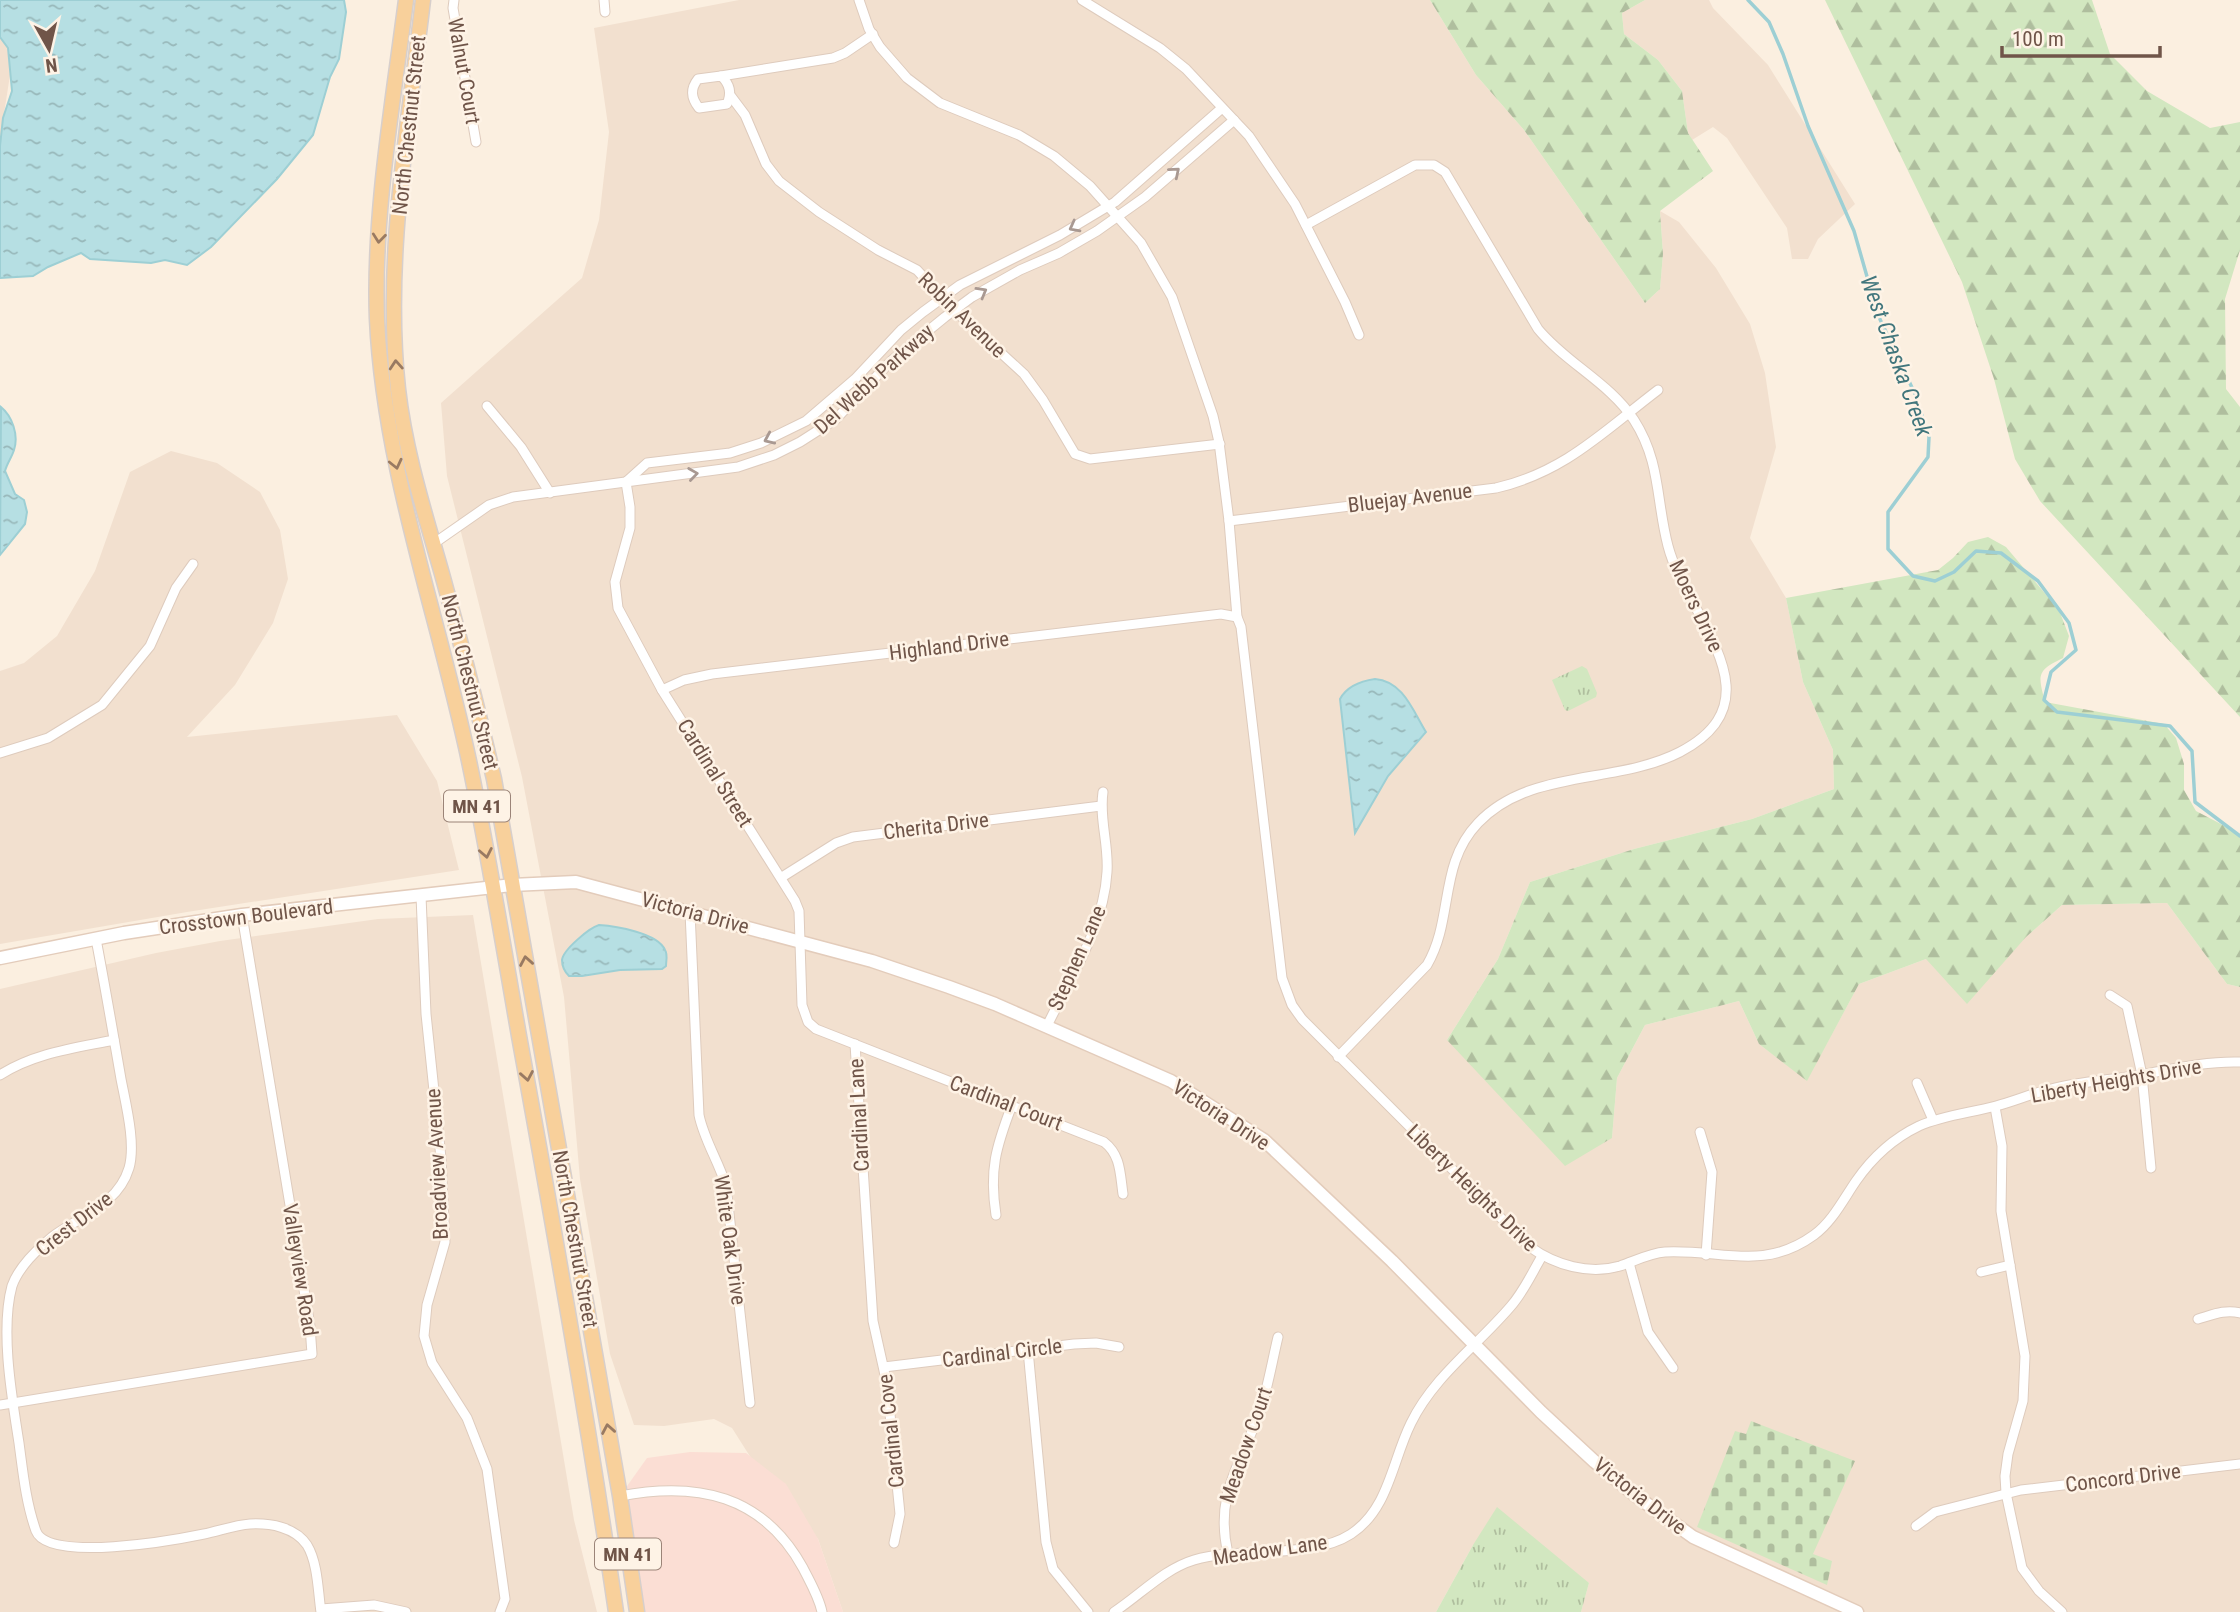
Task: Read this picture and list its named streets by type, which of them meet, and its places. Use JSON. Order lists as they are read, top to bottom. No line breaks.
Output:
{"streets":{"main road":["North Chestnut Street","MN 41"],"street":["Walnut Court","Robin Avenue","Del Webb Parkway","Bluejay Avenue","Moers Drive","Highland Drive","Cardinal Street","Cherita Drive","Victoria Drive","Crosstown Boulevard","Stephen Lane","Liberty Heights Drive","Cardinal Court","Cardinal Lane","Broadview Avenue","Crest Drive","White Oak Drive","Valleyview Road","Cardinal Circle","Cardinal Cove","Meadow Court","Concord Drive","Meadow Lane"]},"crossings":[["North Chestnut Street","Del Webb Parkway"],["North Chestnut Street","Victoria Drive"],["North Chestnut Street","Crosstown Boulevard"],["Robin Avenue","Del Webb Parkway"],["Del Webb Parkway","Cardinal Street"],["Bluejay Avenue","Moers Drive"],["Moers Drive","Liberty Heights Drive"],["Highland Drive","Cardinal Street"],["Highland Drive","Liberty Heights Drive"],["Cardinal Street","Cherita Drive"],["Cardinal Street","Victoria Drive"],["Cardinal Street","Cardinal Lane"],["Cherita Drive","Stephen Lane"],["Victoria Drive","Crosstown Boulevard"],["Victoria Drive","Stephen Lane"],["Victoria Drive","Cardinal Lane"],["Victoria Drive","White Oak Drive"],["Victoria Drive","Meadow Lane"],["Crosstown Boulevard","Broadview Avenue"],["Crosstown Boulevard","Crest Drive"],["Crosstown Boulevard","Valleyview Road"],["Liberty Heights Drive","Meadow Lane"],["Cardinal Court","Cardinal Lane"],["Cardinal Lane","Cardinal Cove"],["Crest Drive","Valleyview Road"],["Cardinal Circle","Cardinal Cove"],["Meadow Court","Meadow Lane"]],"water":["West Chaska Creek"],"scale_bar":"100 m","north":"bottom"}
